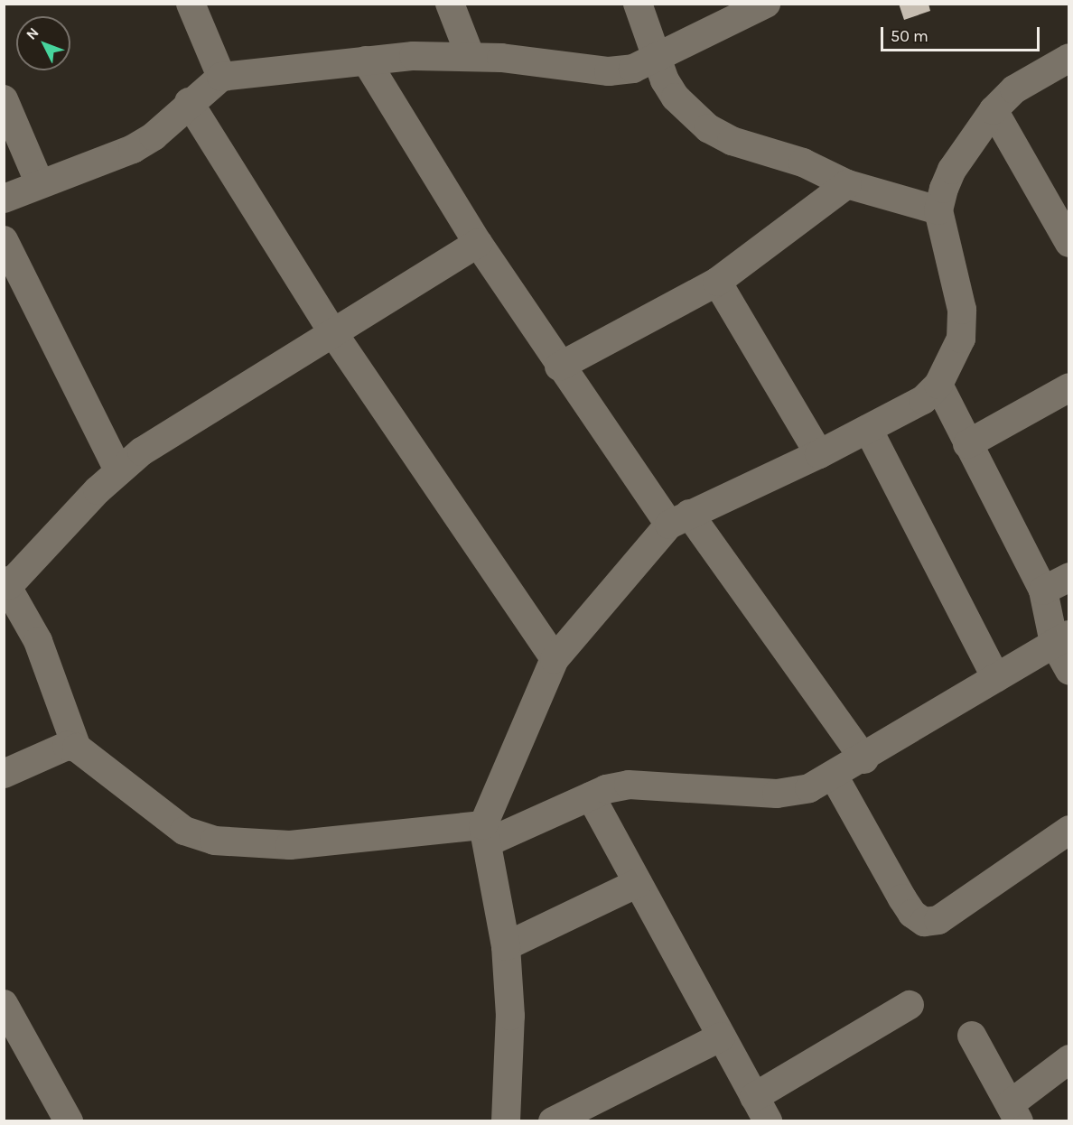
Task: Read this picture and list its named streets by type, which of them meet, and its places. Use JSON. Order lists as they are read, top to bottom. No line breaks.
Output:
{"scale_bar":"50 m","north":"top left"}
